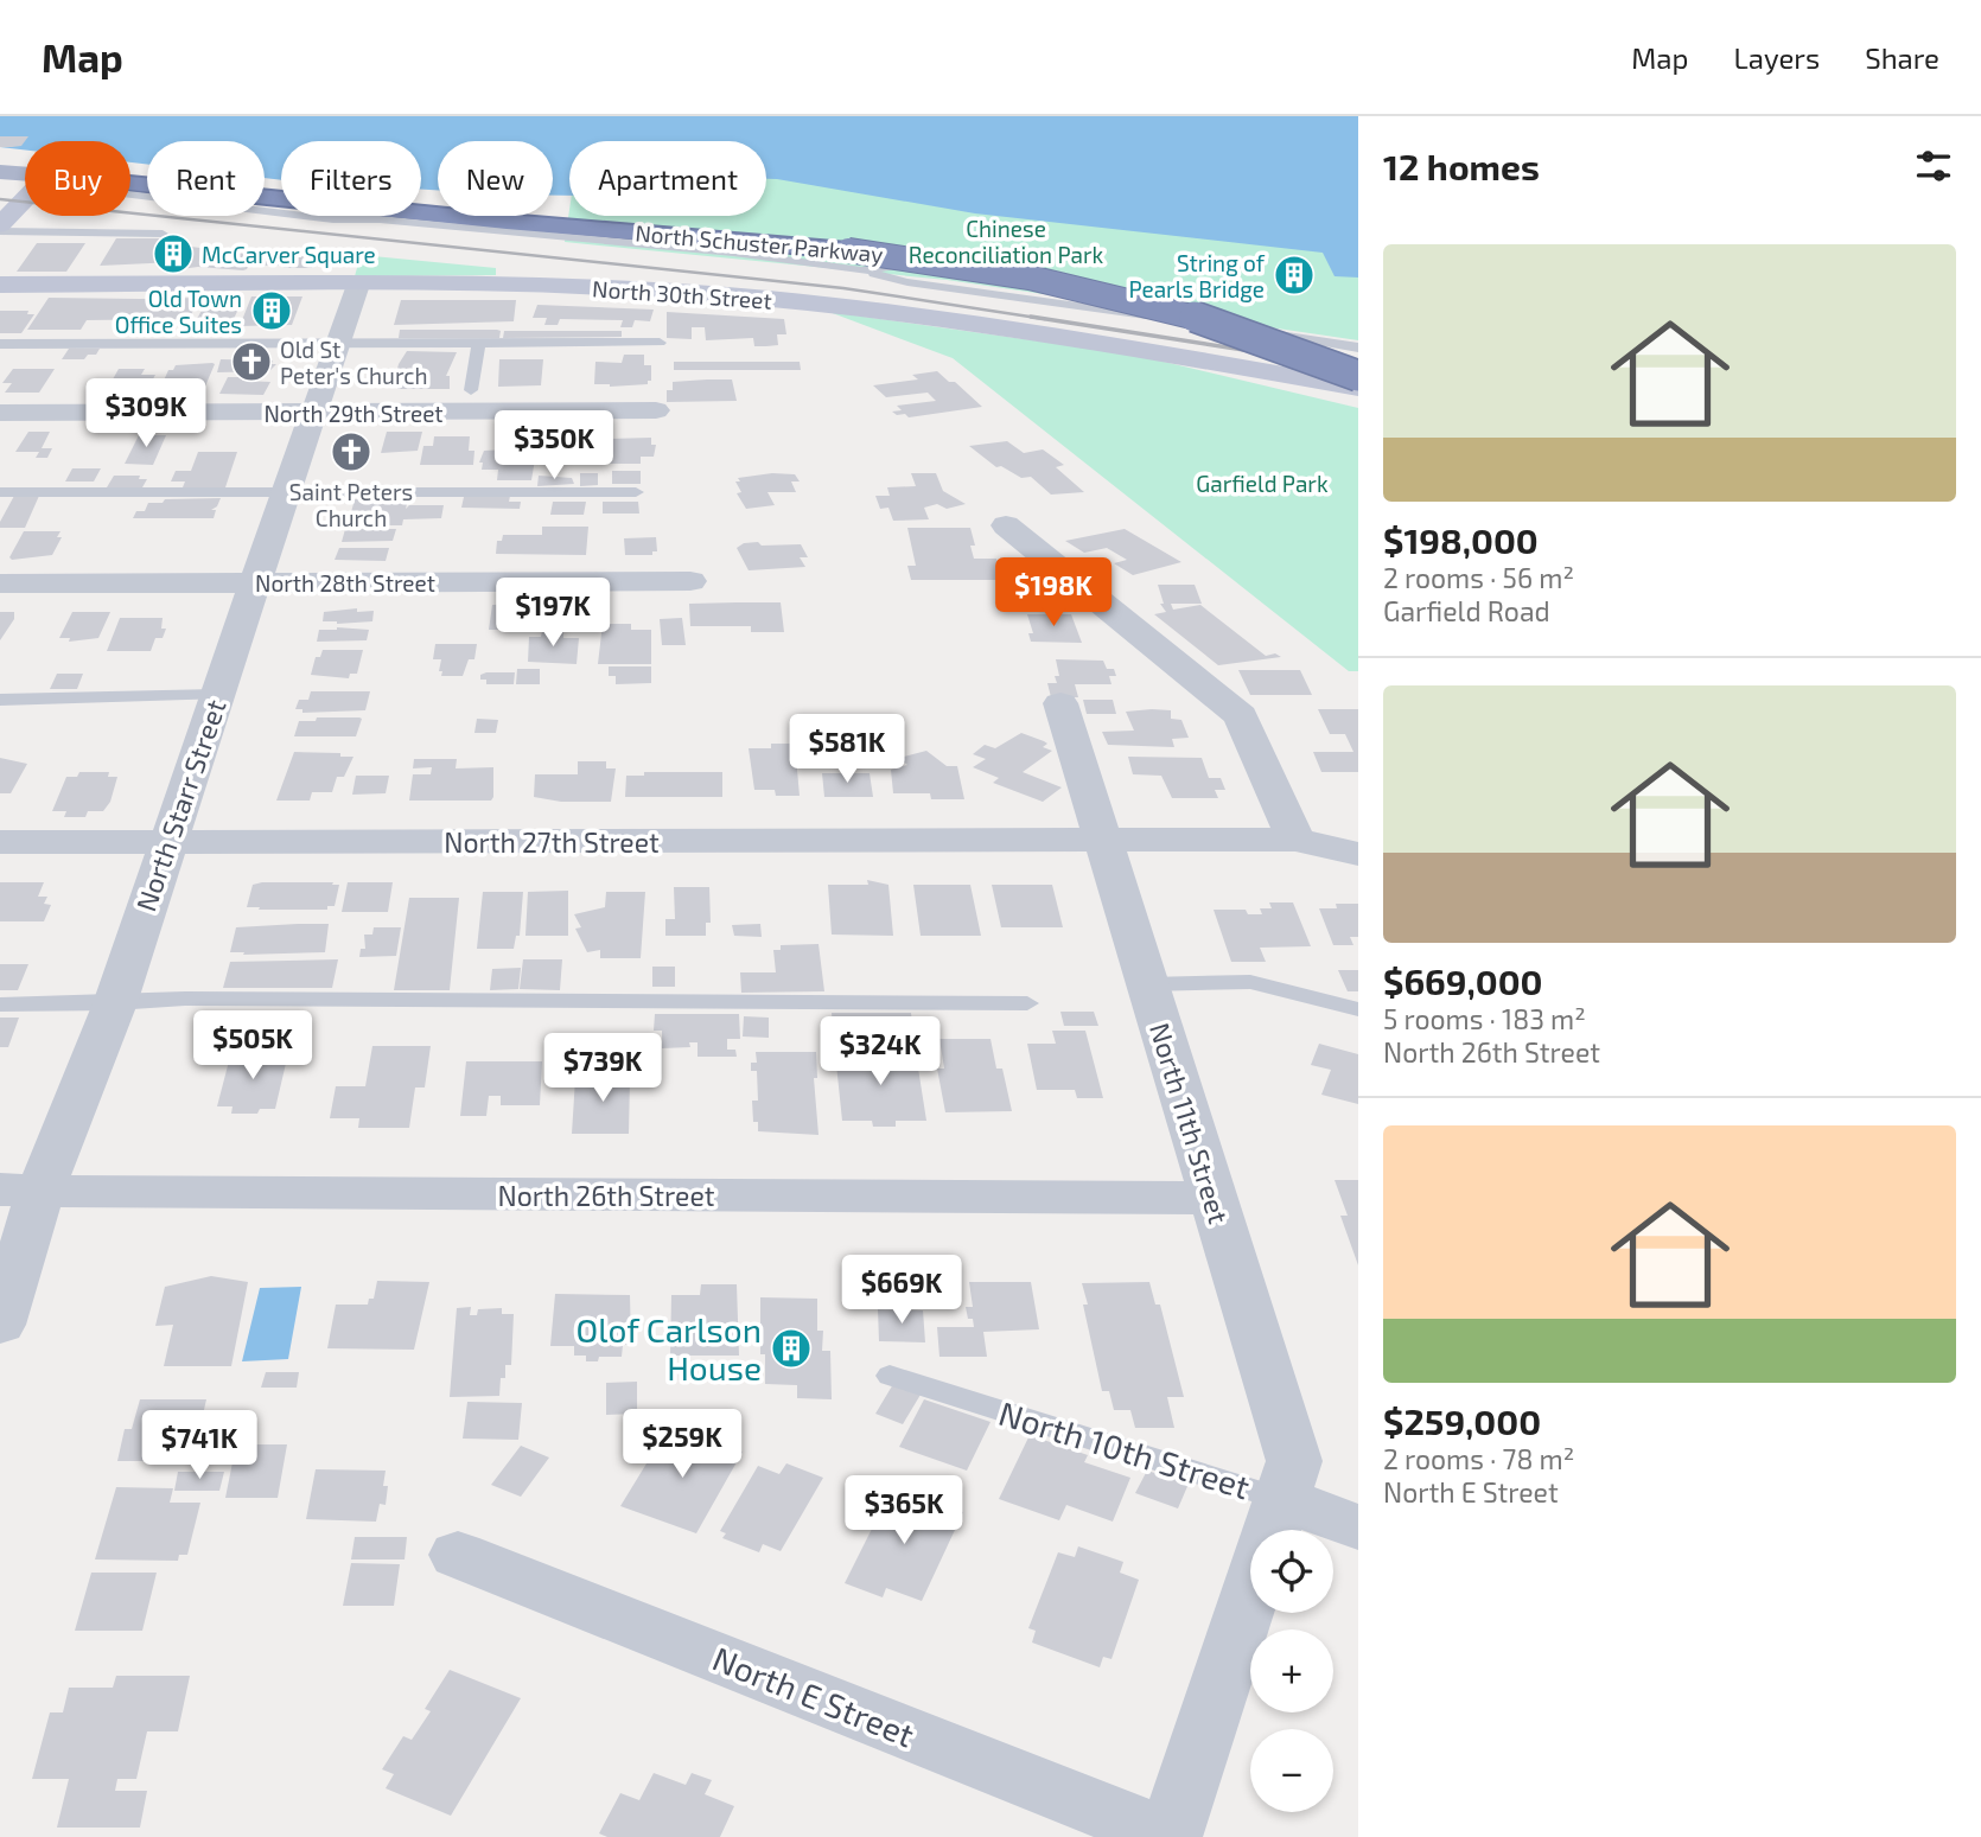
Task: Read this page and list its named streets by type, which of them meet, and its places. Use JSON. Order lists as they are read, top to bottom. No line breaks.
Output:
{"streets":{"highway":["North Schuster Parkway"],"main road":["North 30th Street"],"street":["North 29th Street","North 28th Street","North Starr Street","North 27th Street","North 11th Street","North 26th Street","North 10th Street","North E Street"]},"crossings":[["North 30th Street","North Starr Street"],["North 29th Street","North Starr Street"],["North 28th Street","North Starr Street"],["North Starr Street","North 27th Street"],["North Starr Street","North 26th Street"],["North 27th Street","North 11th Street"],["North 11th Street","North 26th Street"],["North 11th Street","North E Street"]],"parks":["Chinese Reconciliation Park","Garfield Park"],"places":{"building":["McCarver Square","String of Pearls Bridge","Old Town Office Suites","Olof Carlson House"],"church":["Old St Peter's Church","Saint Peters Church"]},"page":{"header":"Map","nav":["Map","Layers","Share"],"heading":"12 homes","chip":["Buy","Rent","Filters","New","Apartment"],"list":[{"name":"$198,000","note":"2 rooms · 56 m² · Garfield Road"},{"name":"$669,000","note":"5 rooms · 183 m² · North 26th Street"},{"name":"$259,000","note":"2 rooms · 78 m² · North E Street"}],"price":["$309K","$350K","$198K","$197K","$581K","$505K","$324K","$739K","$669K","$259K","$741K","$365K"],"map_buttons":["+","−"]}}
